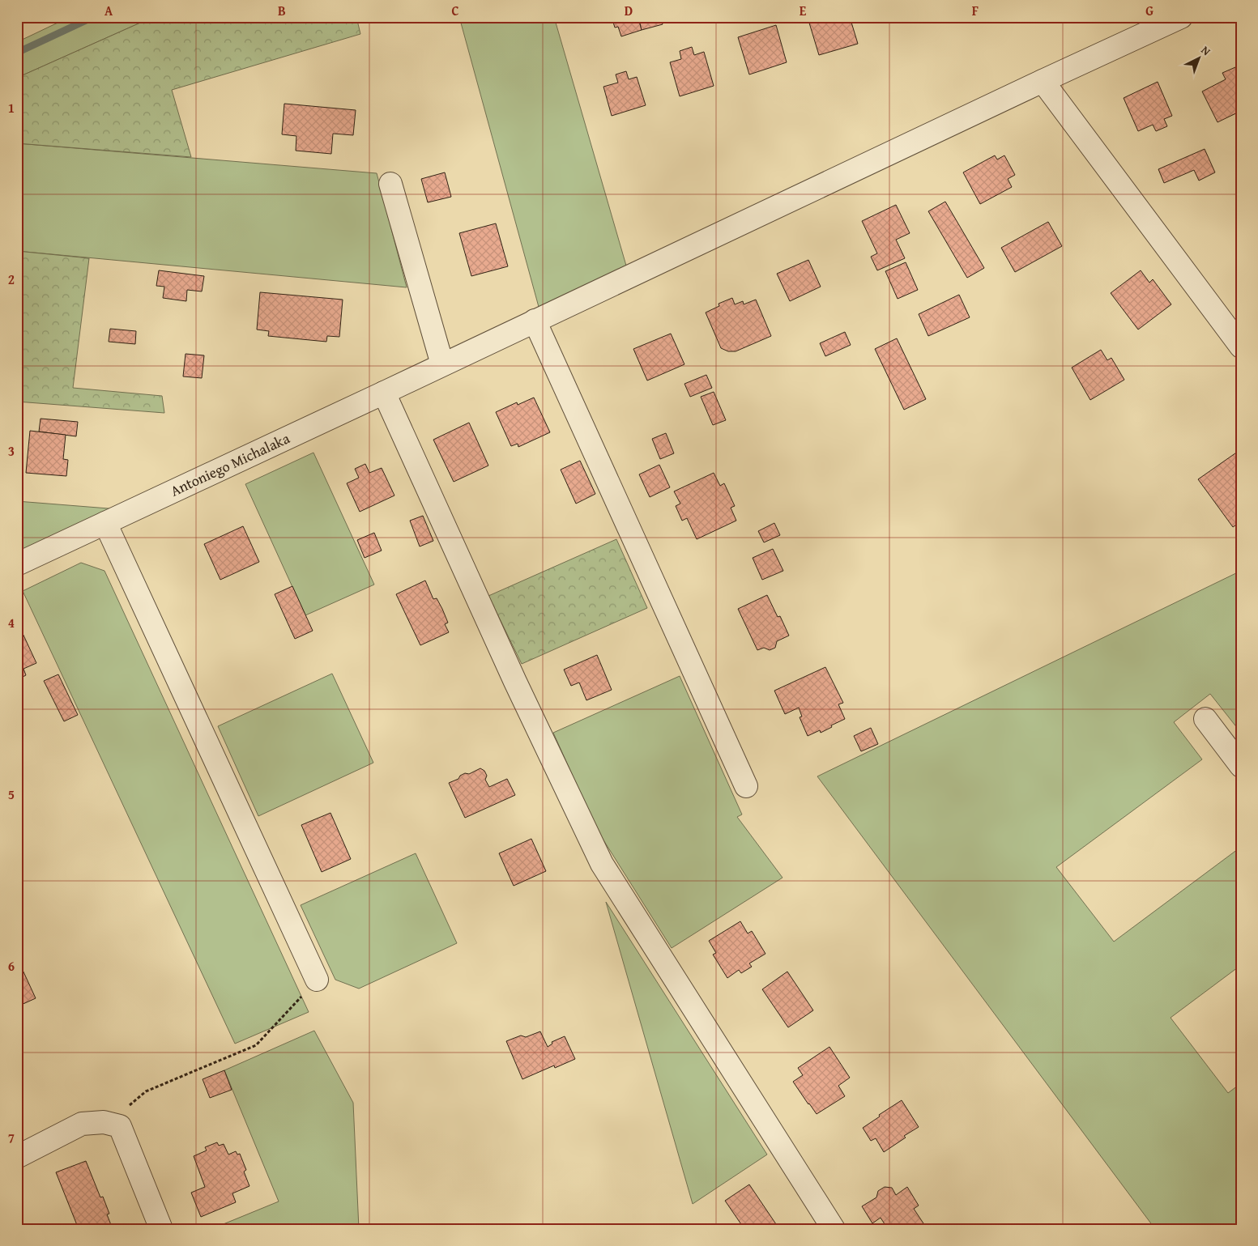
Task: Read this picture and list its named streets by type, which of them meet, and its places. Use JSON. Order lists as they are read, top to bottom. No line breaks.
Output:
{"streets":{"street":["Antoniego Michalaka"]},"north":"top right","grid":{"columns":["A","B","C","D","E","F","G"],"rows":["1","2","3","4","5","6","7"]}}
